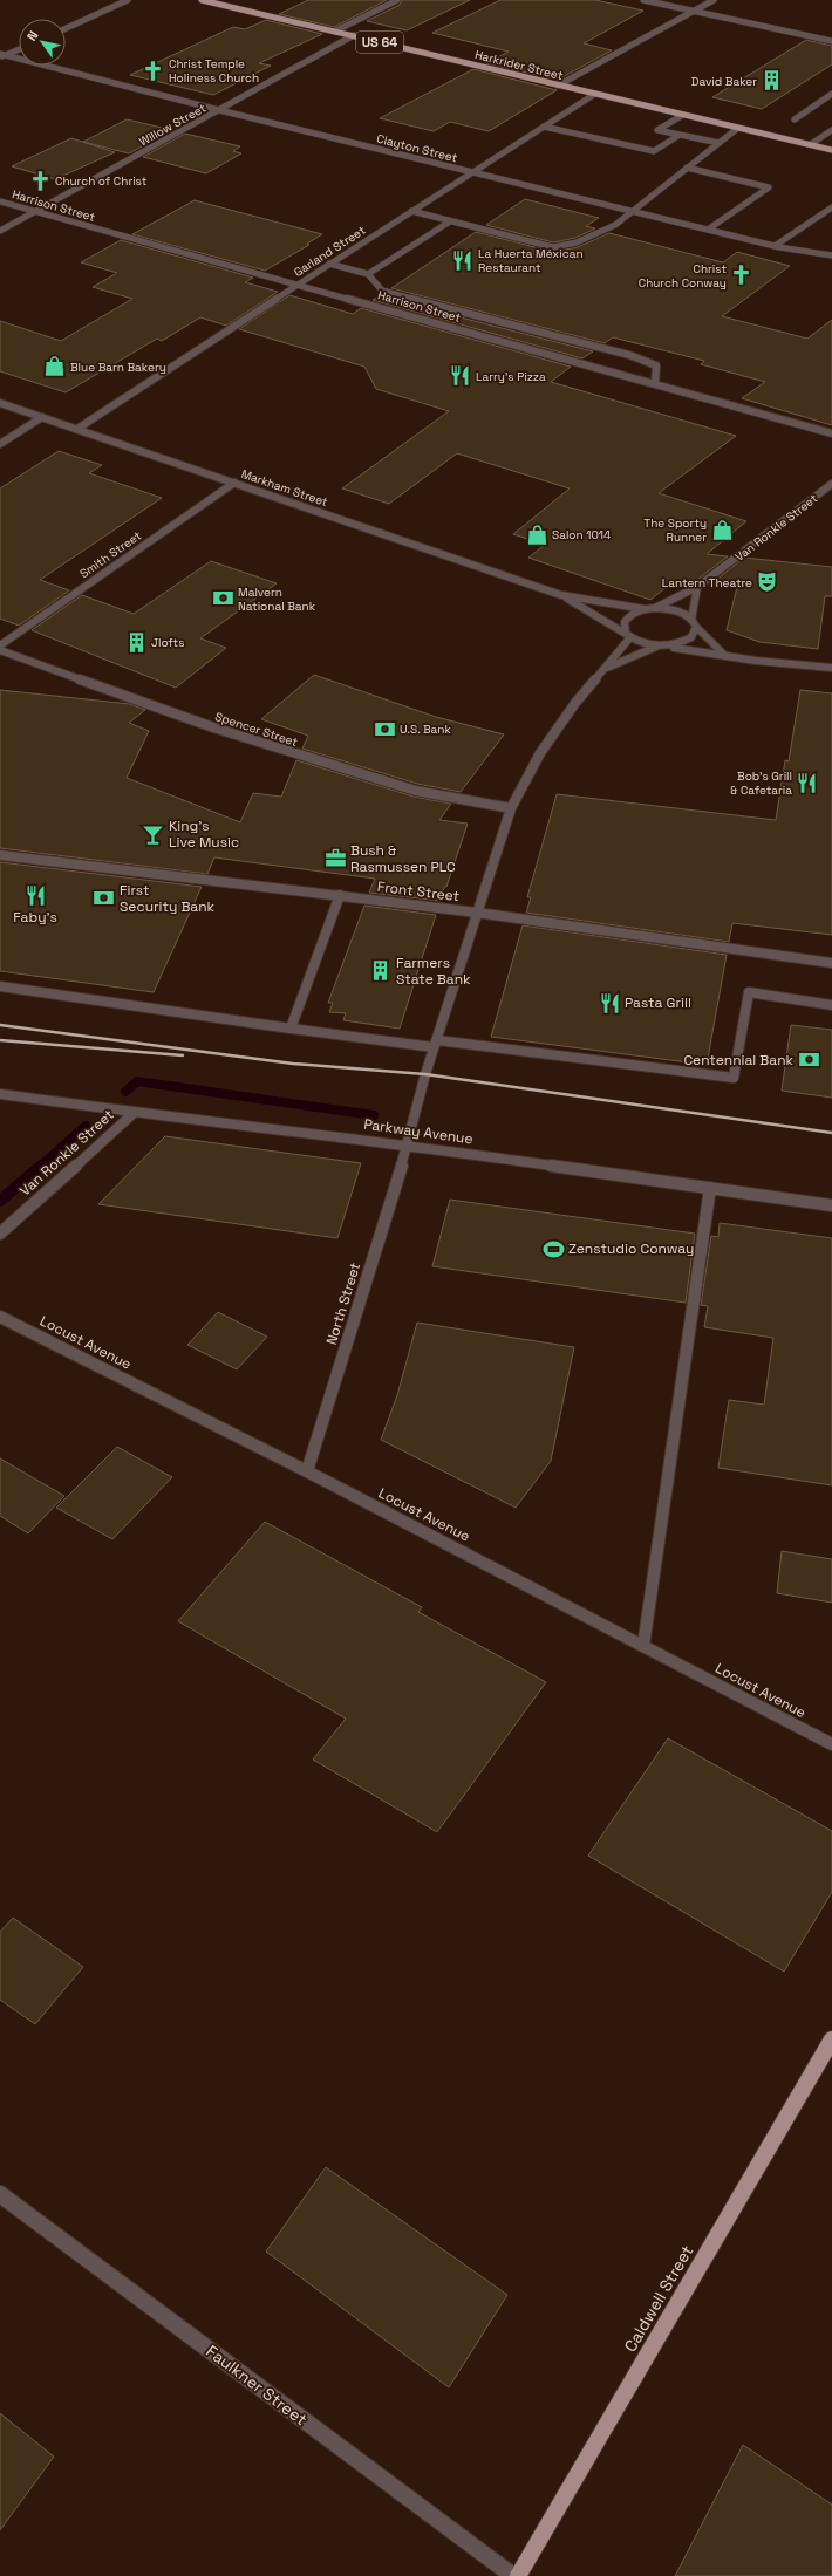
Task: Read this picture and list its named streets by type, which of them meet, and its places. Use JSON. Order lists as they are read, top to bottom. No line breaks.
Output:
{"streets":{"main road":["US 64","Harkrider Street","Caldwell Street"],"street":["Willow Street","Clayton Street","Harrison Street","Garland Street","Markham Street","Van Ronkle Street","Smith Street","Spencer Street","Front Street","Parkway Avenue","North Street","Locust Avenue","Faulkner Street"]},"crossings":[["Harkrider Street","Willow Street"],["Harkrider Street","Garland Street"],["Willow Street","Clayton Street"],["Willow Street","Harrison Street"],["Clayton Street","Garland Street"],["Harrison Street","Garland Street"],["Garland Street","Markham Street"],["Markham Street","Smith Street"],["Van Ronkle Street","Parkway Avenue"],["Parkway Avenue","North Street"],["North Street","Locust Avenue"]],"places":{"church":["Christ Temple Holiness Church","Church of Christ","Christ Church Conway"],"building":["David Baker","Jlofts","Farmers State Bank"],"restaurant":["La Huerta Méxican Restaurant","Larry's Pizza","Bob's Grill & Cafetaria","Faby's","Pasta Grill"],"shop":["Blue Barn Bakery","The Sporty Runner","Salon 1014"],"theatre":["Lantern Theatre"],"bank":["Malvern National Bank","U.S. Bank","First Security Bank","Centennial Bank"],"bar":["King's Live Music"],"office":["Bush & Rasmussen PLC"],"sports":["Zenstudio Conway"]},"north":"top left"}
